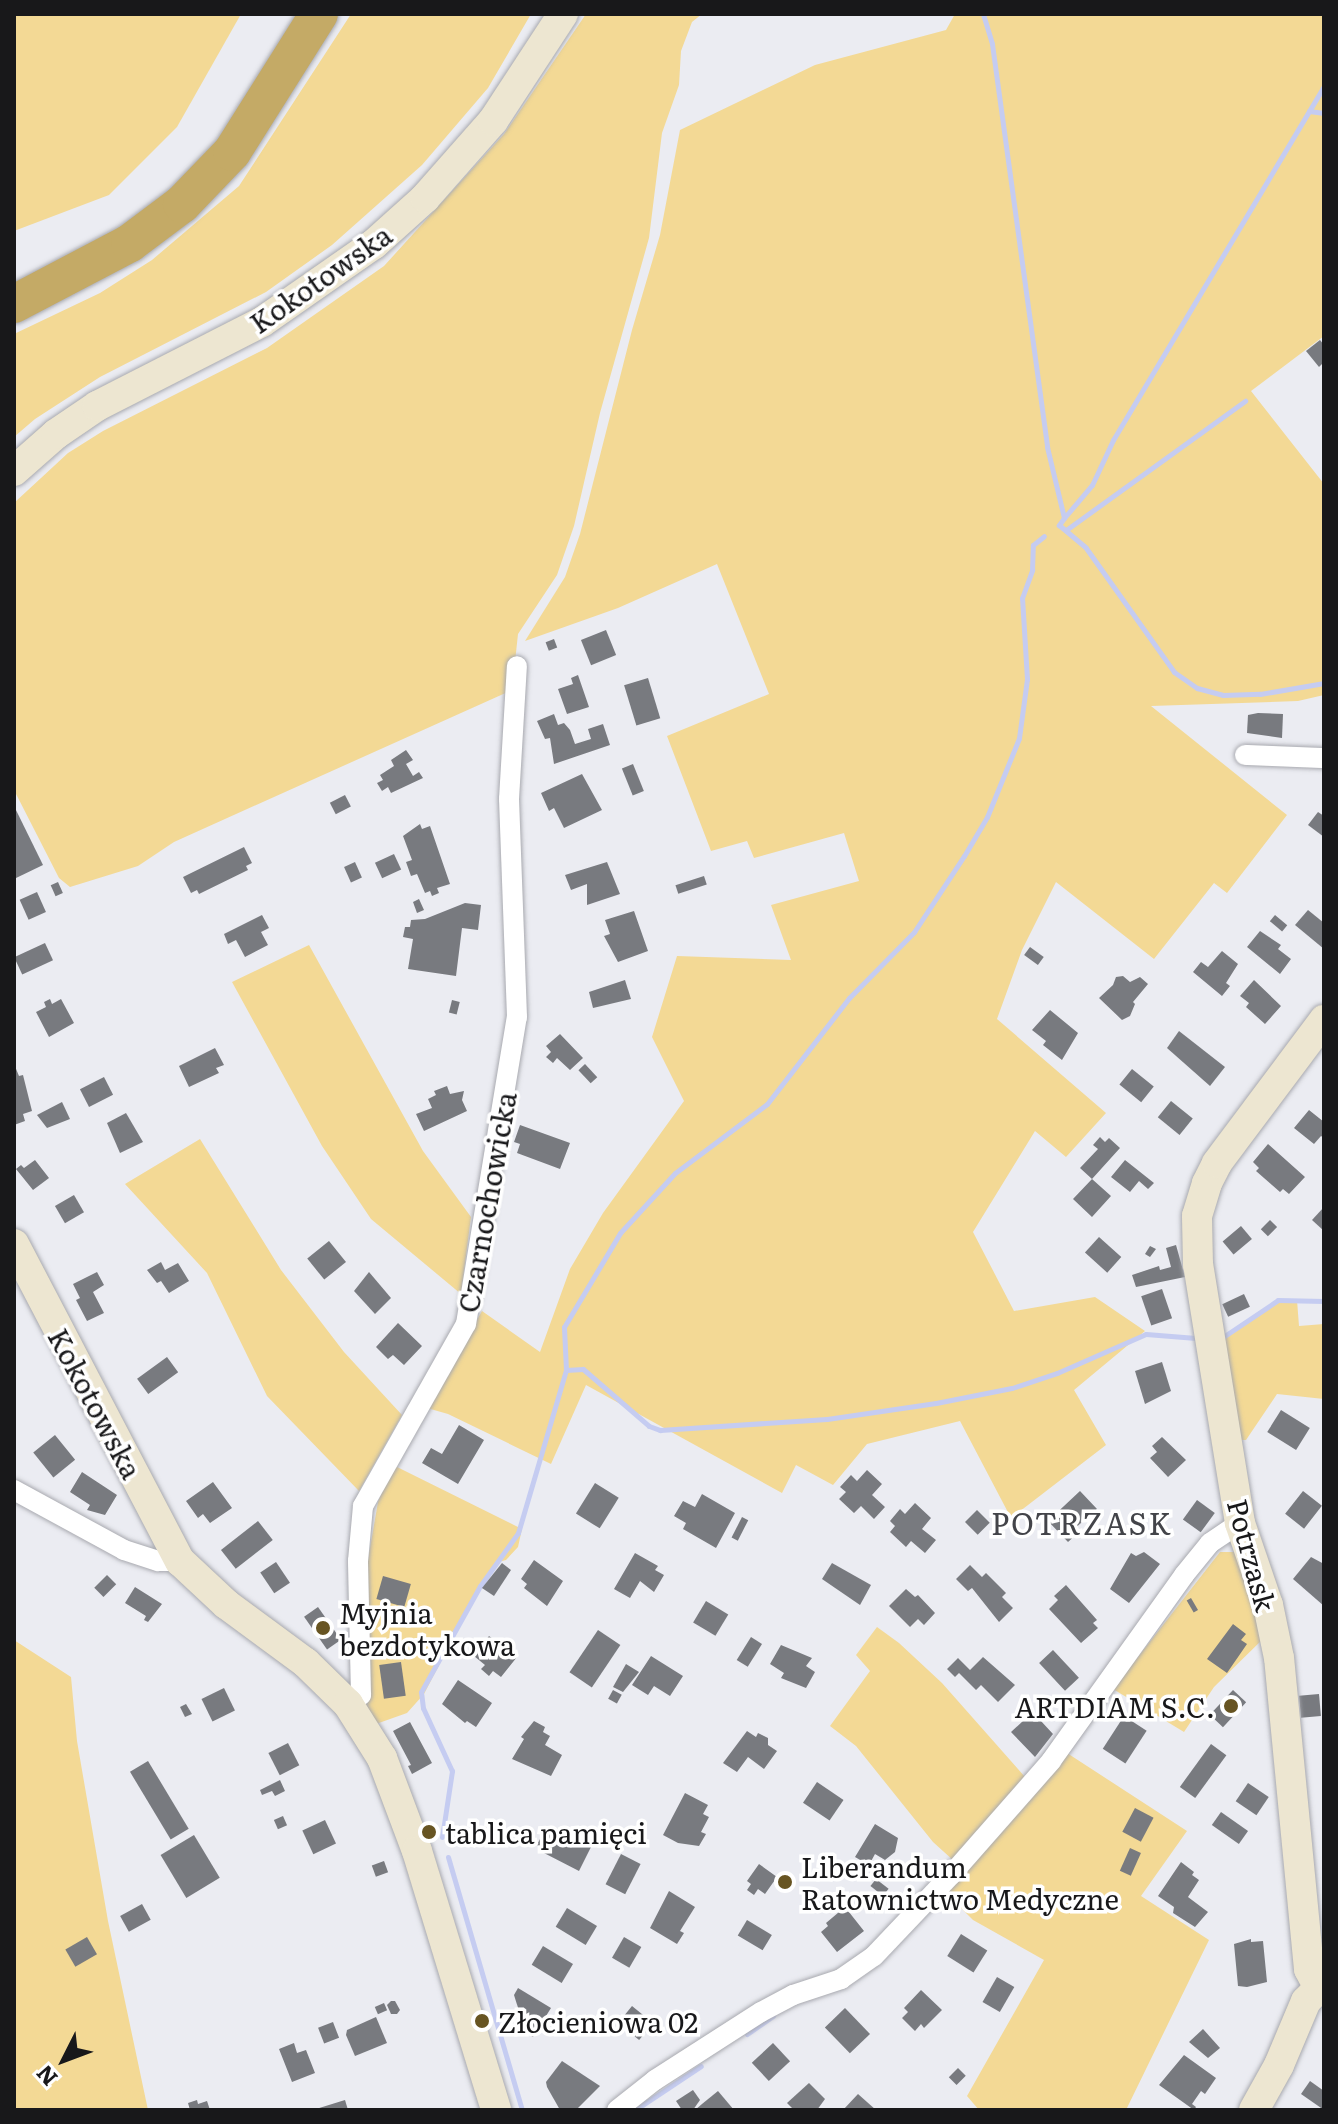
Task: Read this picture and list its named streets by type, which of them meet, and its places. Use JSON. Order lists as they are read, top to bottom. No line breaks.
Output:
{"streets":{"street":["Kokotowska","Czarnochowicka","Potrzask"]},"crossings":[["Kokotowska","Czarnochowicka"]],"districts":["POTRZASK"],"places":["Myjnia bezdotykowa","ARTDIAM S.C.","tablica pamięci","Liberandum Ratownictwo Medyczne","Złocieniowa 02"],"north":"bottom left"}
